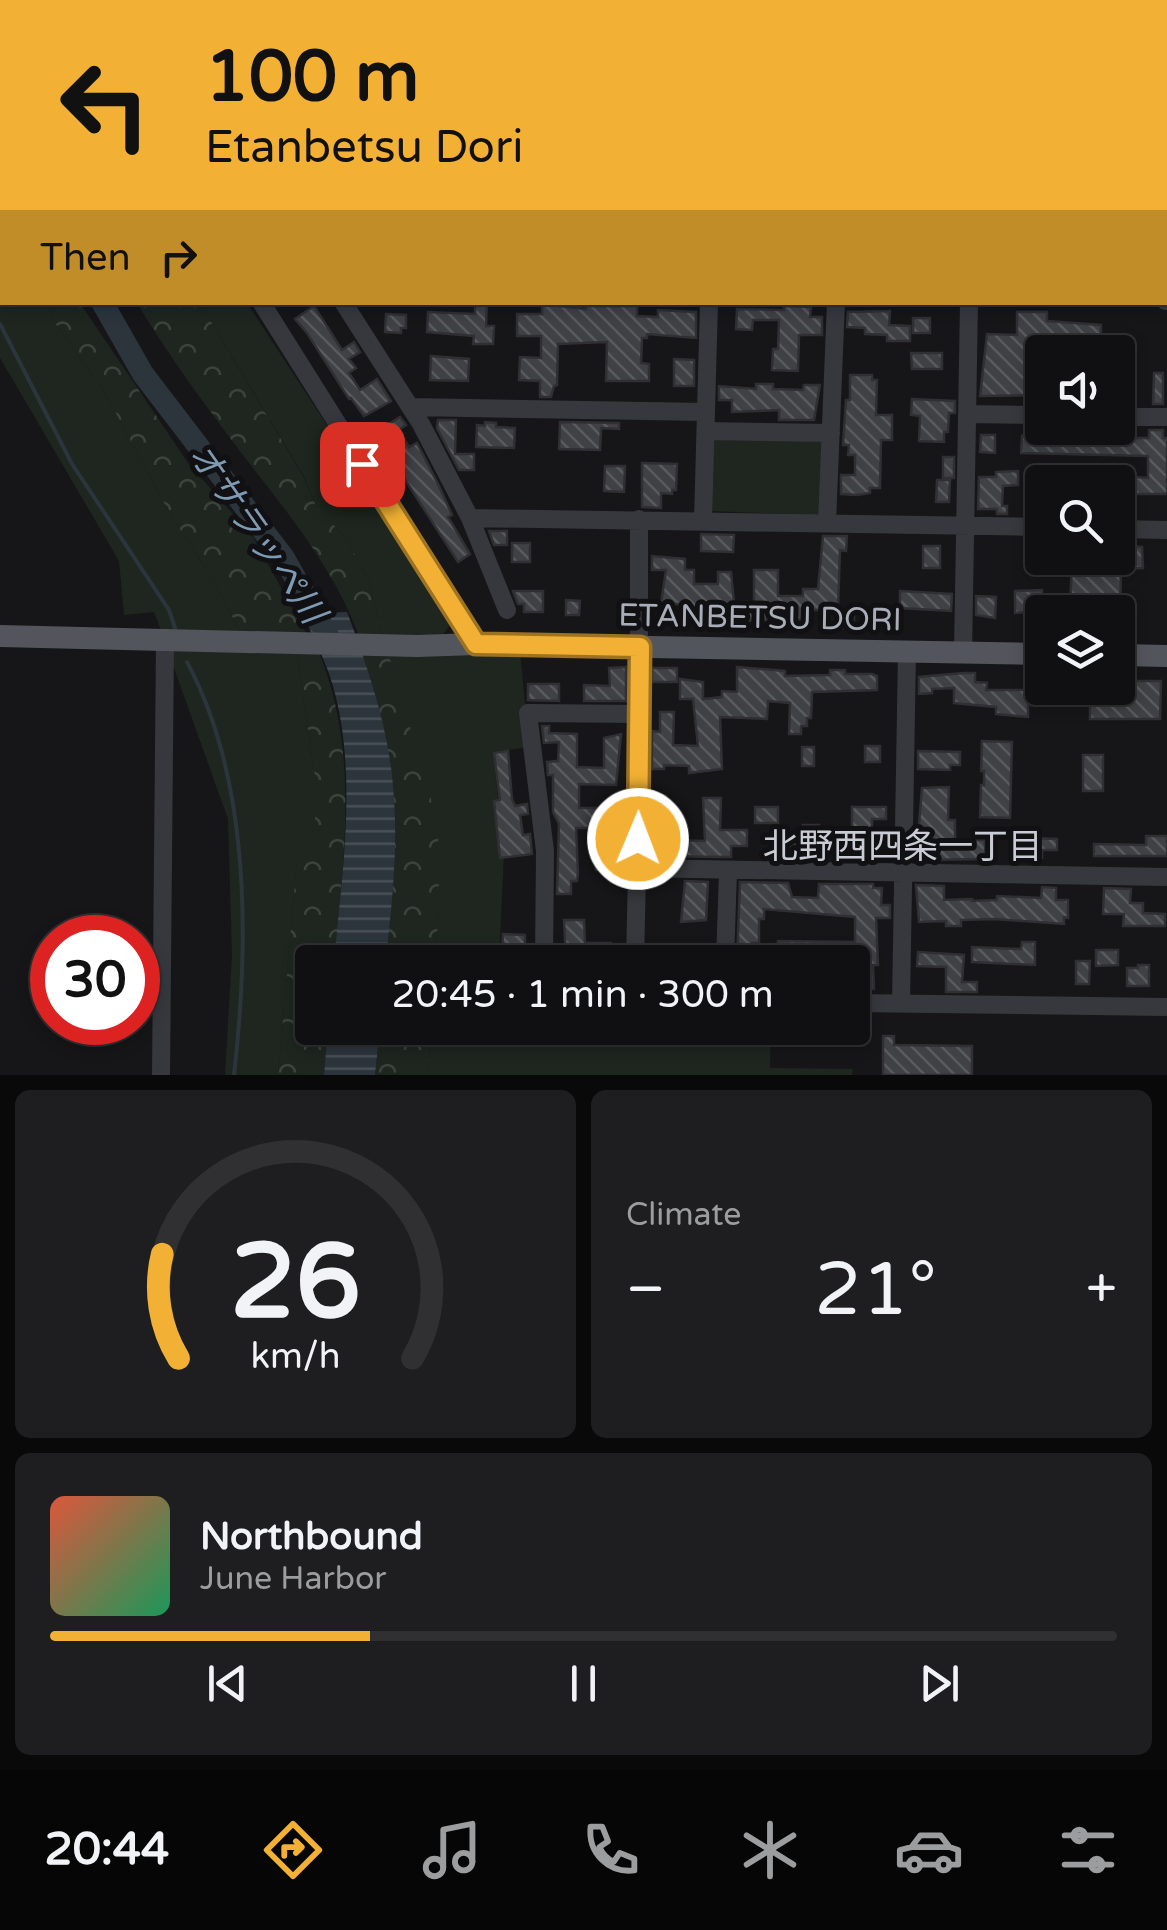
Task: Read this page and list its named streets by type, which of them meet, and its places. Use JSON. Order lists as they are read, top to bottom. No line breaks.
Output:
{"streets":{"main road":["ETANBETSU DORI"]},"districts":["北野西四条一丁目"],"water":["オサラッペ川"],"page":{"turn":["100 m","Etanbetsu Dori"],"then":"Then","limit":"30","trip":"20:45 · 1 min · 300 m","tile":"Climate","heat":["−","21°","+"],"song":["Northbound","June Harbor"],"tabs":"20:44","gauge":["26","km/h"]}}
